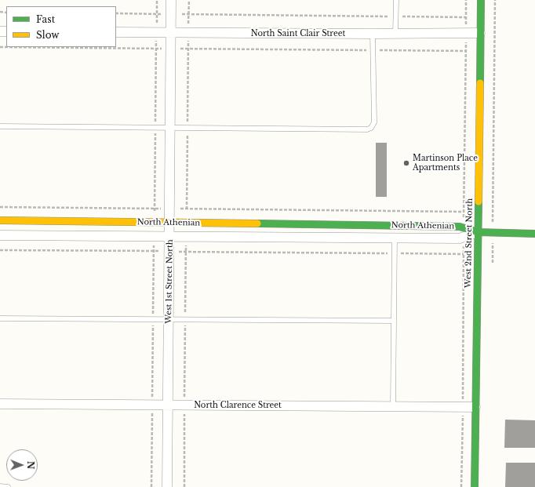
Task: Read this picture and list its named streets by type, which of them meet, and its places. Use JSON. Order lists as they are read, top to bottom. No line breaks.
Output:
{"streets":{"street":["North Saint Clair Street","North Athenian","West 2nd Street North","West 1st Street North","North Clarence Street"]},"crossings":[["North Saint Clair Street","West 2nd Street North"],["North Saint Clair Street","West 1st Street North"],["North Athenian","West 2nd Street North"],["North Athenian","West 1st Street North"],["West 2nd Street North","North Clarence Street"],["West 1st Street North","North Clarence Street"]],"places":["Martinson Place Apartments"],"legend":["Fast","Slow"],"north":"right"}
